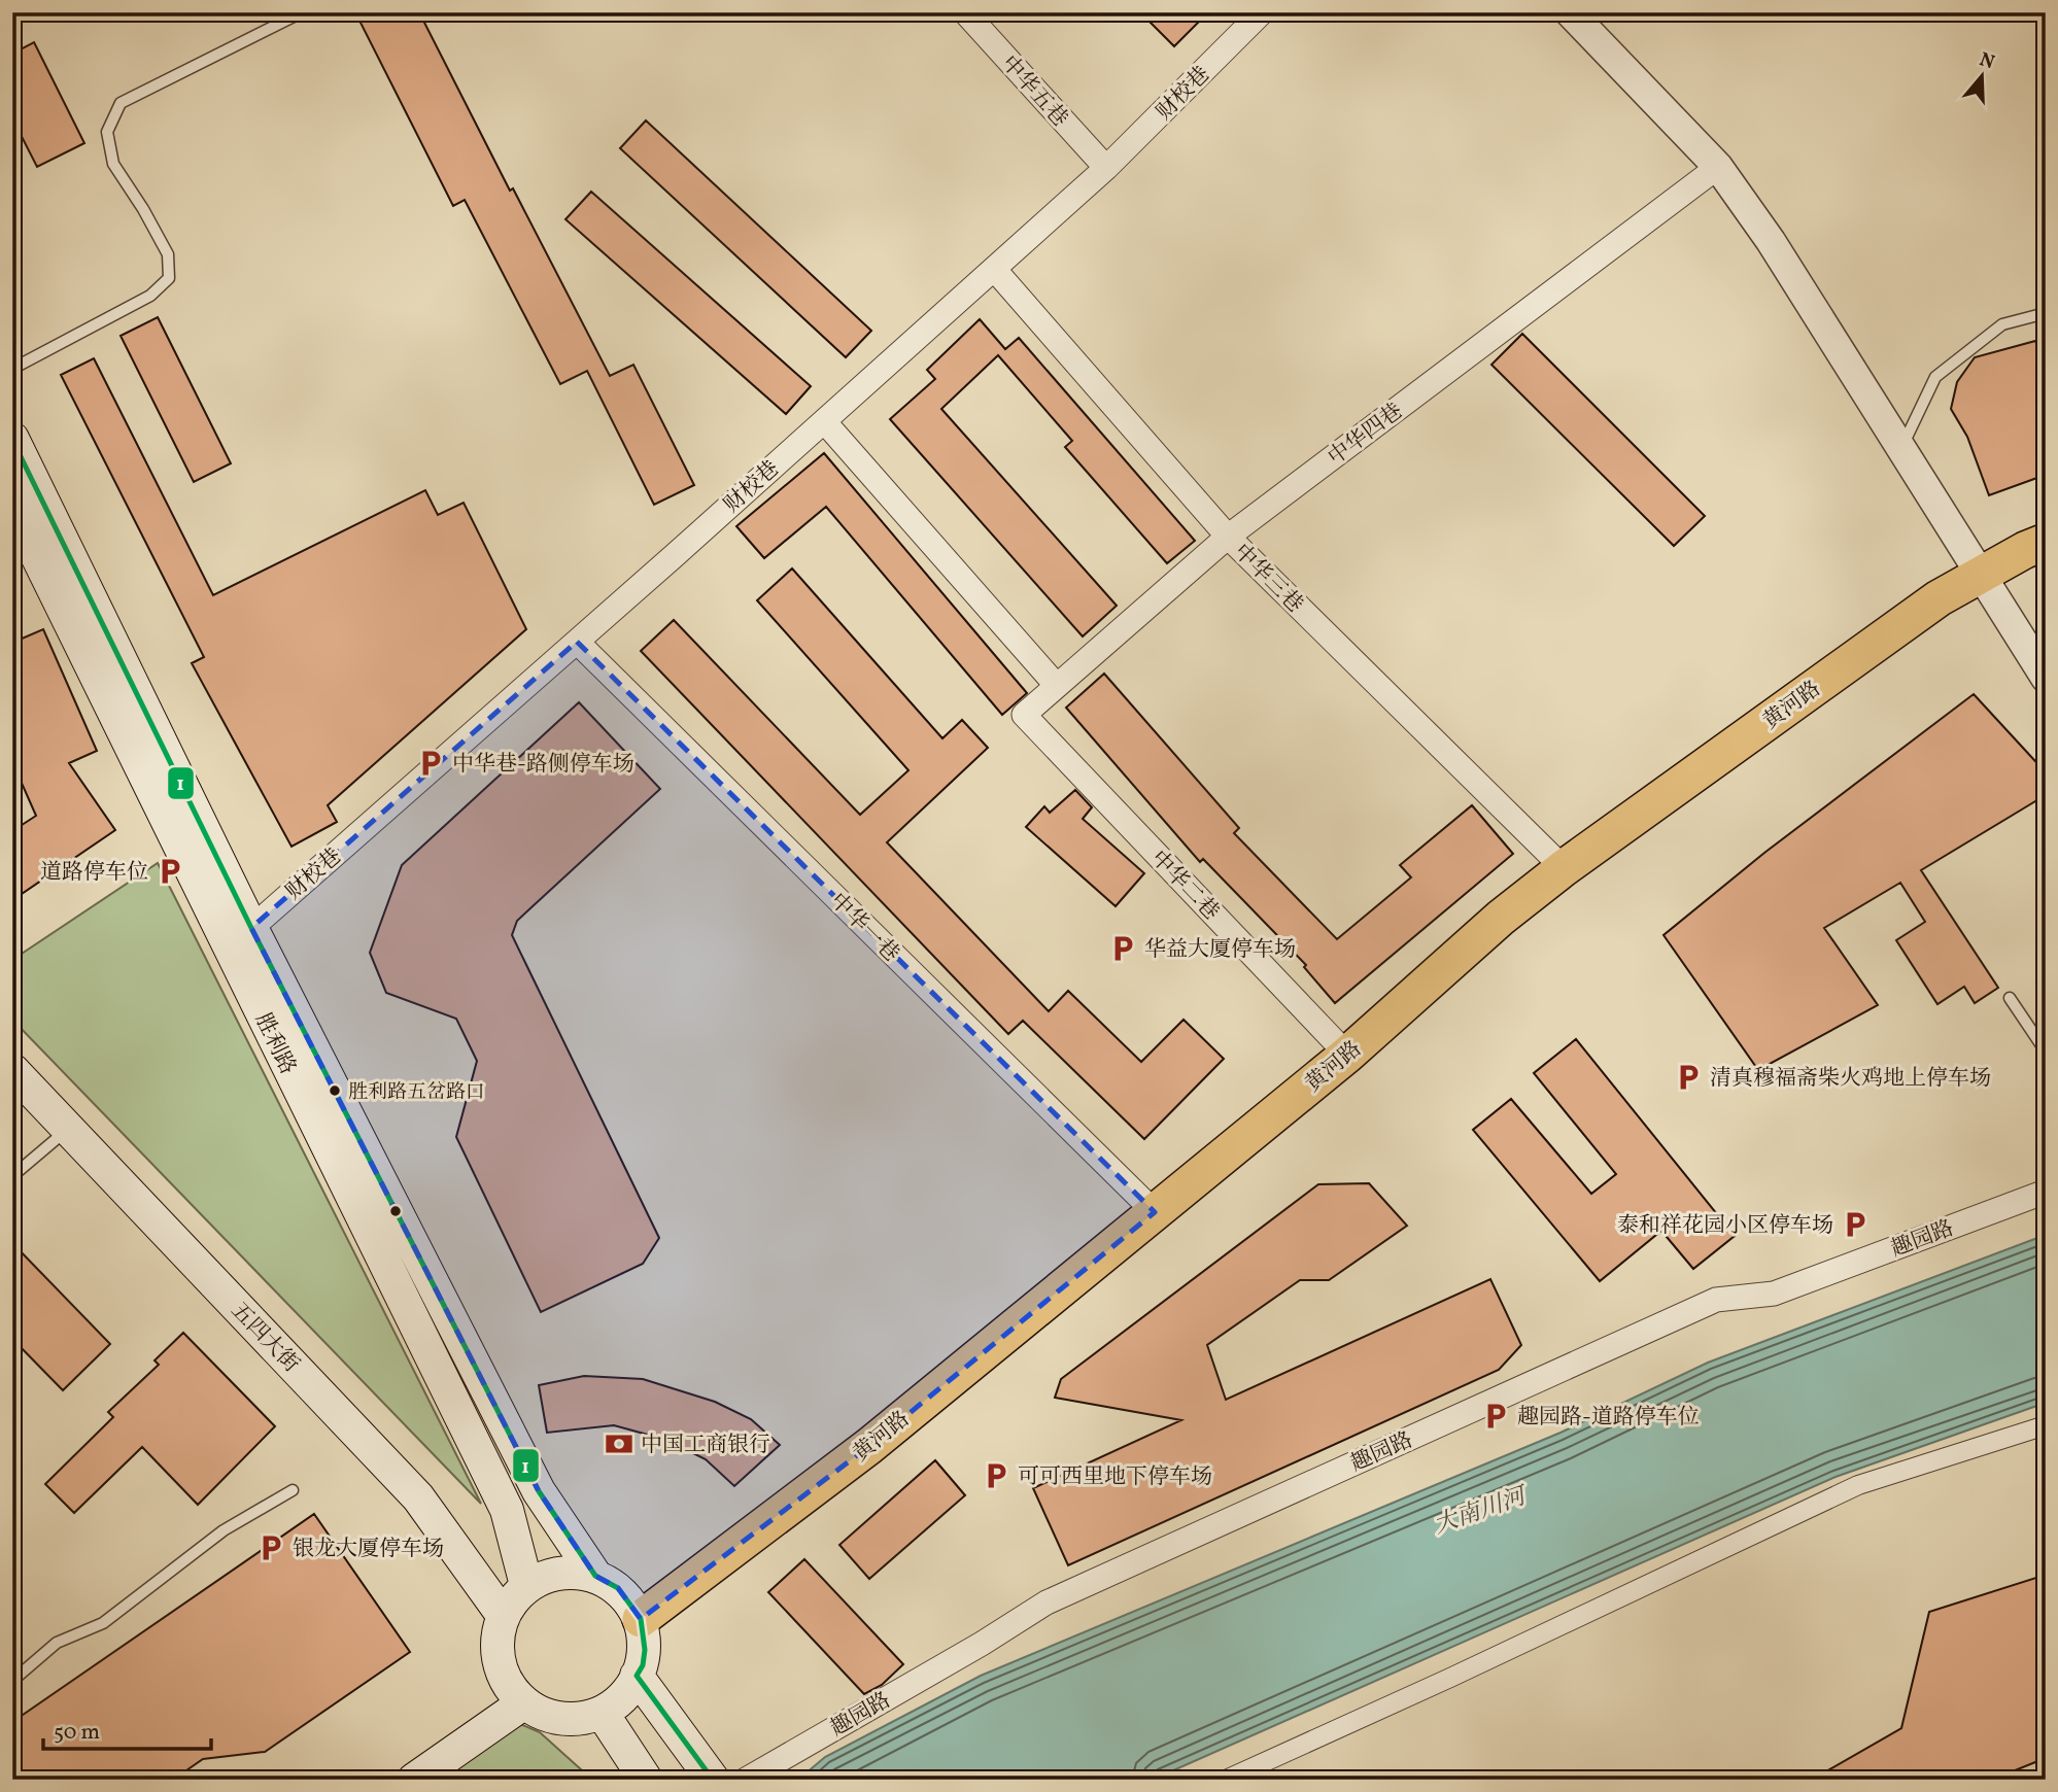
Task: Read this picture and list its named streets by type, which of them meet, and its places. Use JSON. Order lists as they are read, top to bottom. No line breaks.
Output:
{"streets":{"main road":["黄河路","胜利路","五四大街"],"street":["中华五巷","财校巷","中华四巷","中华三巷","中华二巷","中华一巷","趣园路"]},"crossings":[["中华五巷","财校巷"],["财校巷","中华三巷"],["财校巷","中华一巷"],["财校巷","胜利路"],["中华四巷","中华三巷"],["中华四巷","中华二巷"],["中华三巷","黄河路"],["黄河路","中华二巷"],["黄河路","中华一巷"],["黄河路","胜利路"],["黄河路","五四大街"],["胜利路","五四大街"]],"water":["大南川河"],"places":{"parking":["中华巷-路侧停车场","道路停车位","华益大厦停车场","清真穆福斋柴火鸡地上停车场","泰和祥花园小区停车场","趣园路-道路停车位","可可西里地下停车场","银龙大厦停车场"],"other":["胜利路五岔路口"],"bank":["中国工商银行"]},"lines":["transit line 1"],"scale_bar":"50 m","north":"top"}
